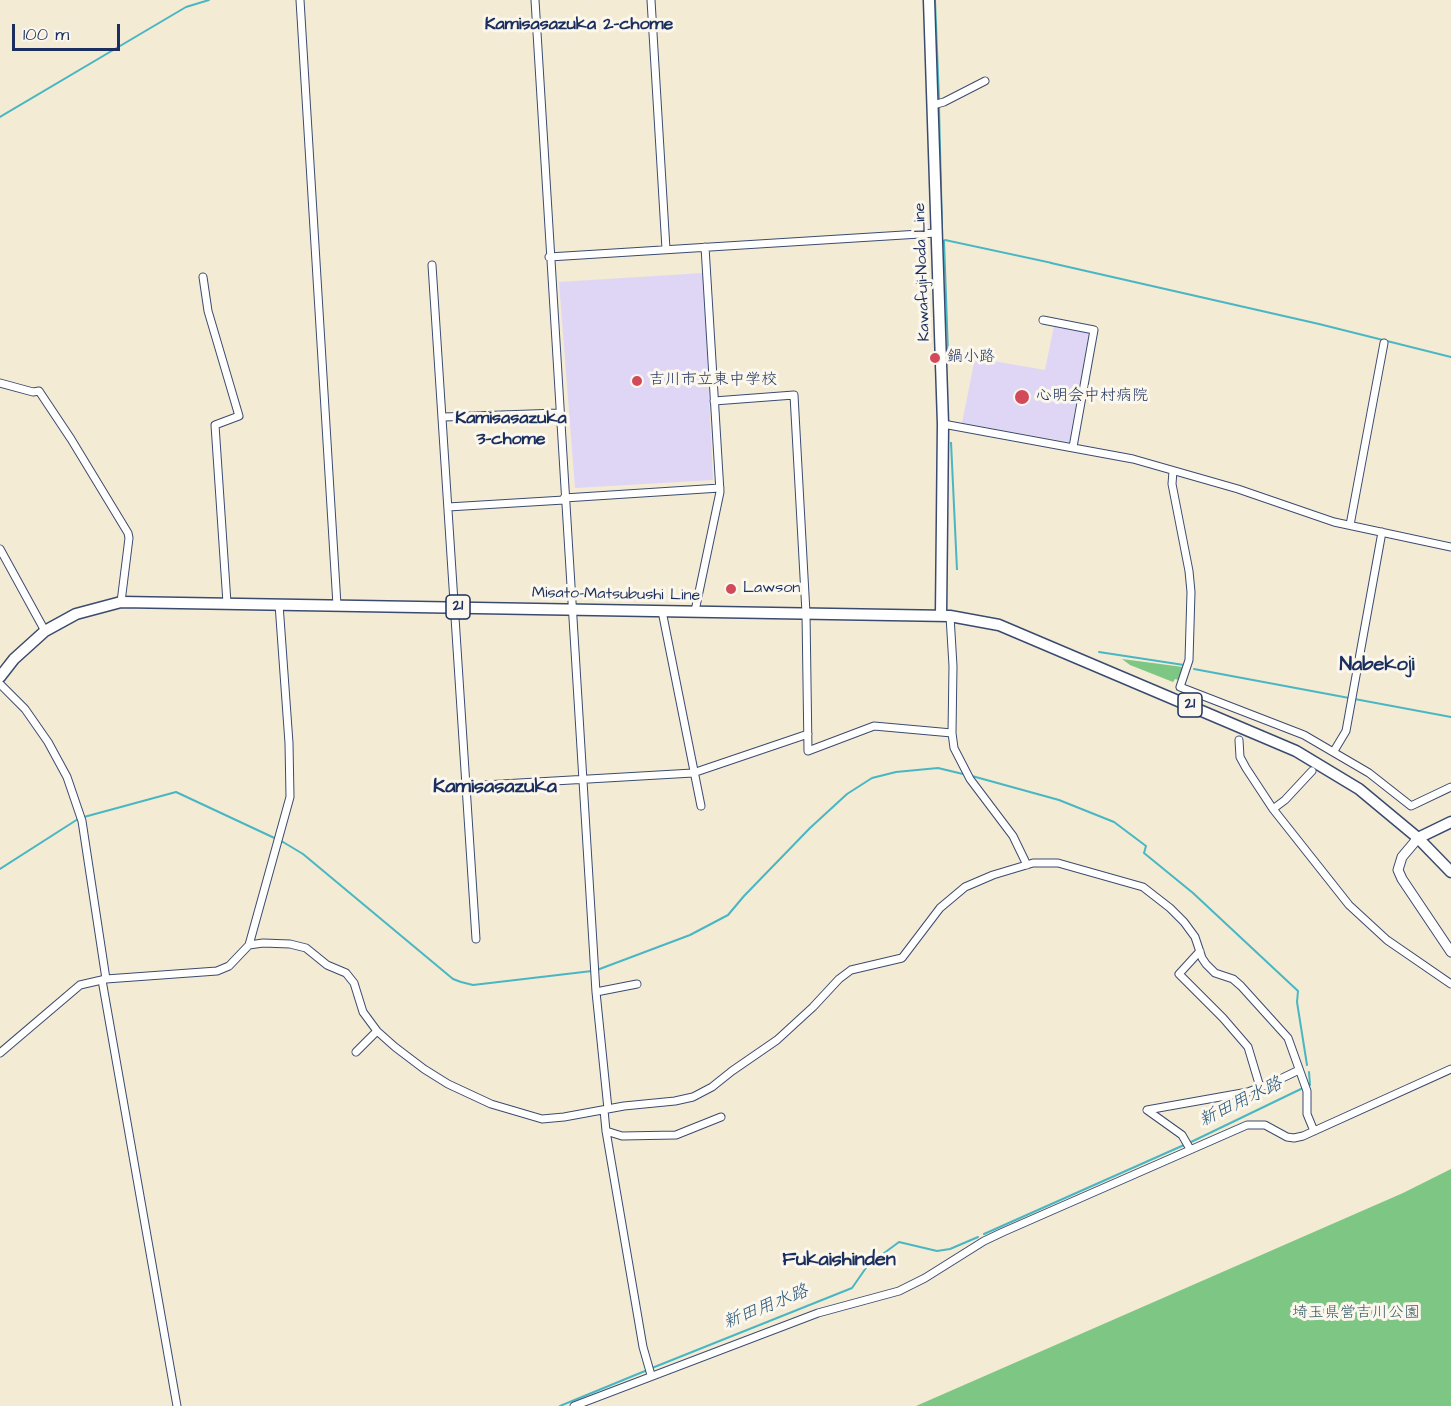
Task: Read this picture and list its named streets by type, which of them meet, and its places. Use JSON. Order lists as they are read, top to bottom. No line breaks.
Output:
{"streets":{"main road":["Kawafuji-Noda Line","Misato-Matsubushi Line","21"]},"crossings":[["Kawafuji-Noda Line","Misato-Matsubushi Line"]],"districts":["Kamisasazuka 2-chome","Kamisasazuka 3-chome","Nabekoji","Kamisasazuka","Fukaishinden"],"water":["新田用水路"],"parks":["埼玉県営吉川公園"],"places":["鍋小路","吉川市立東中学校","心明会中村病院","Lawson"],"scale_bar":"100 m"}
